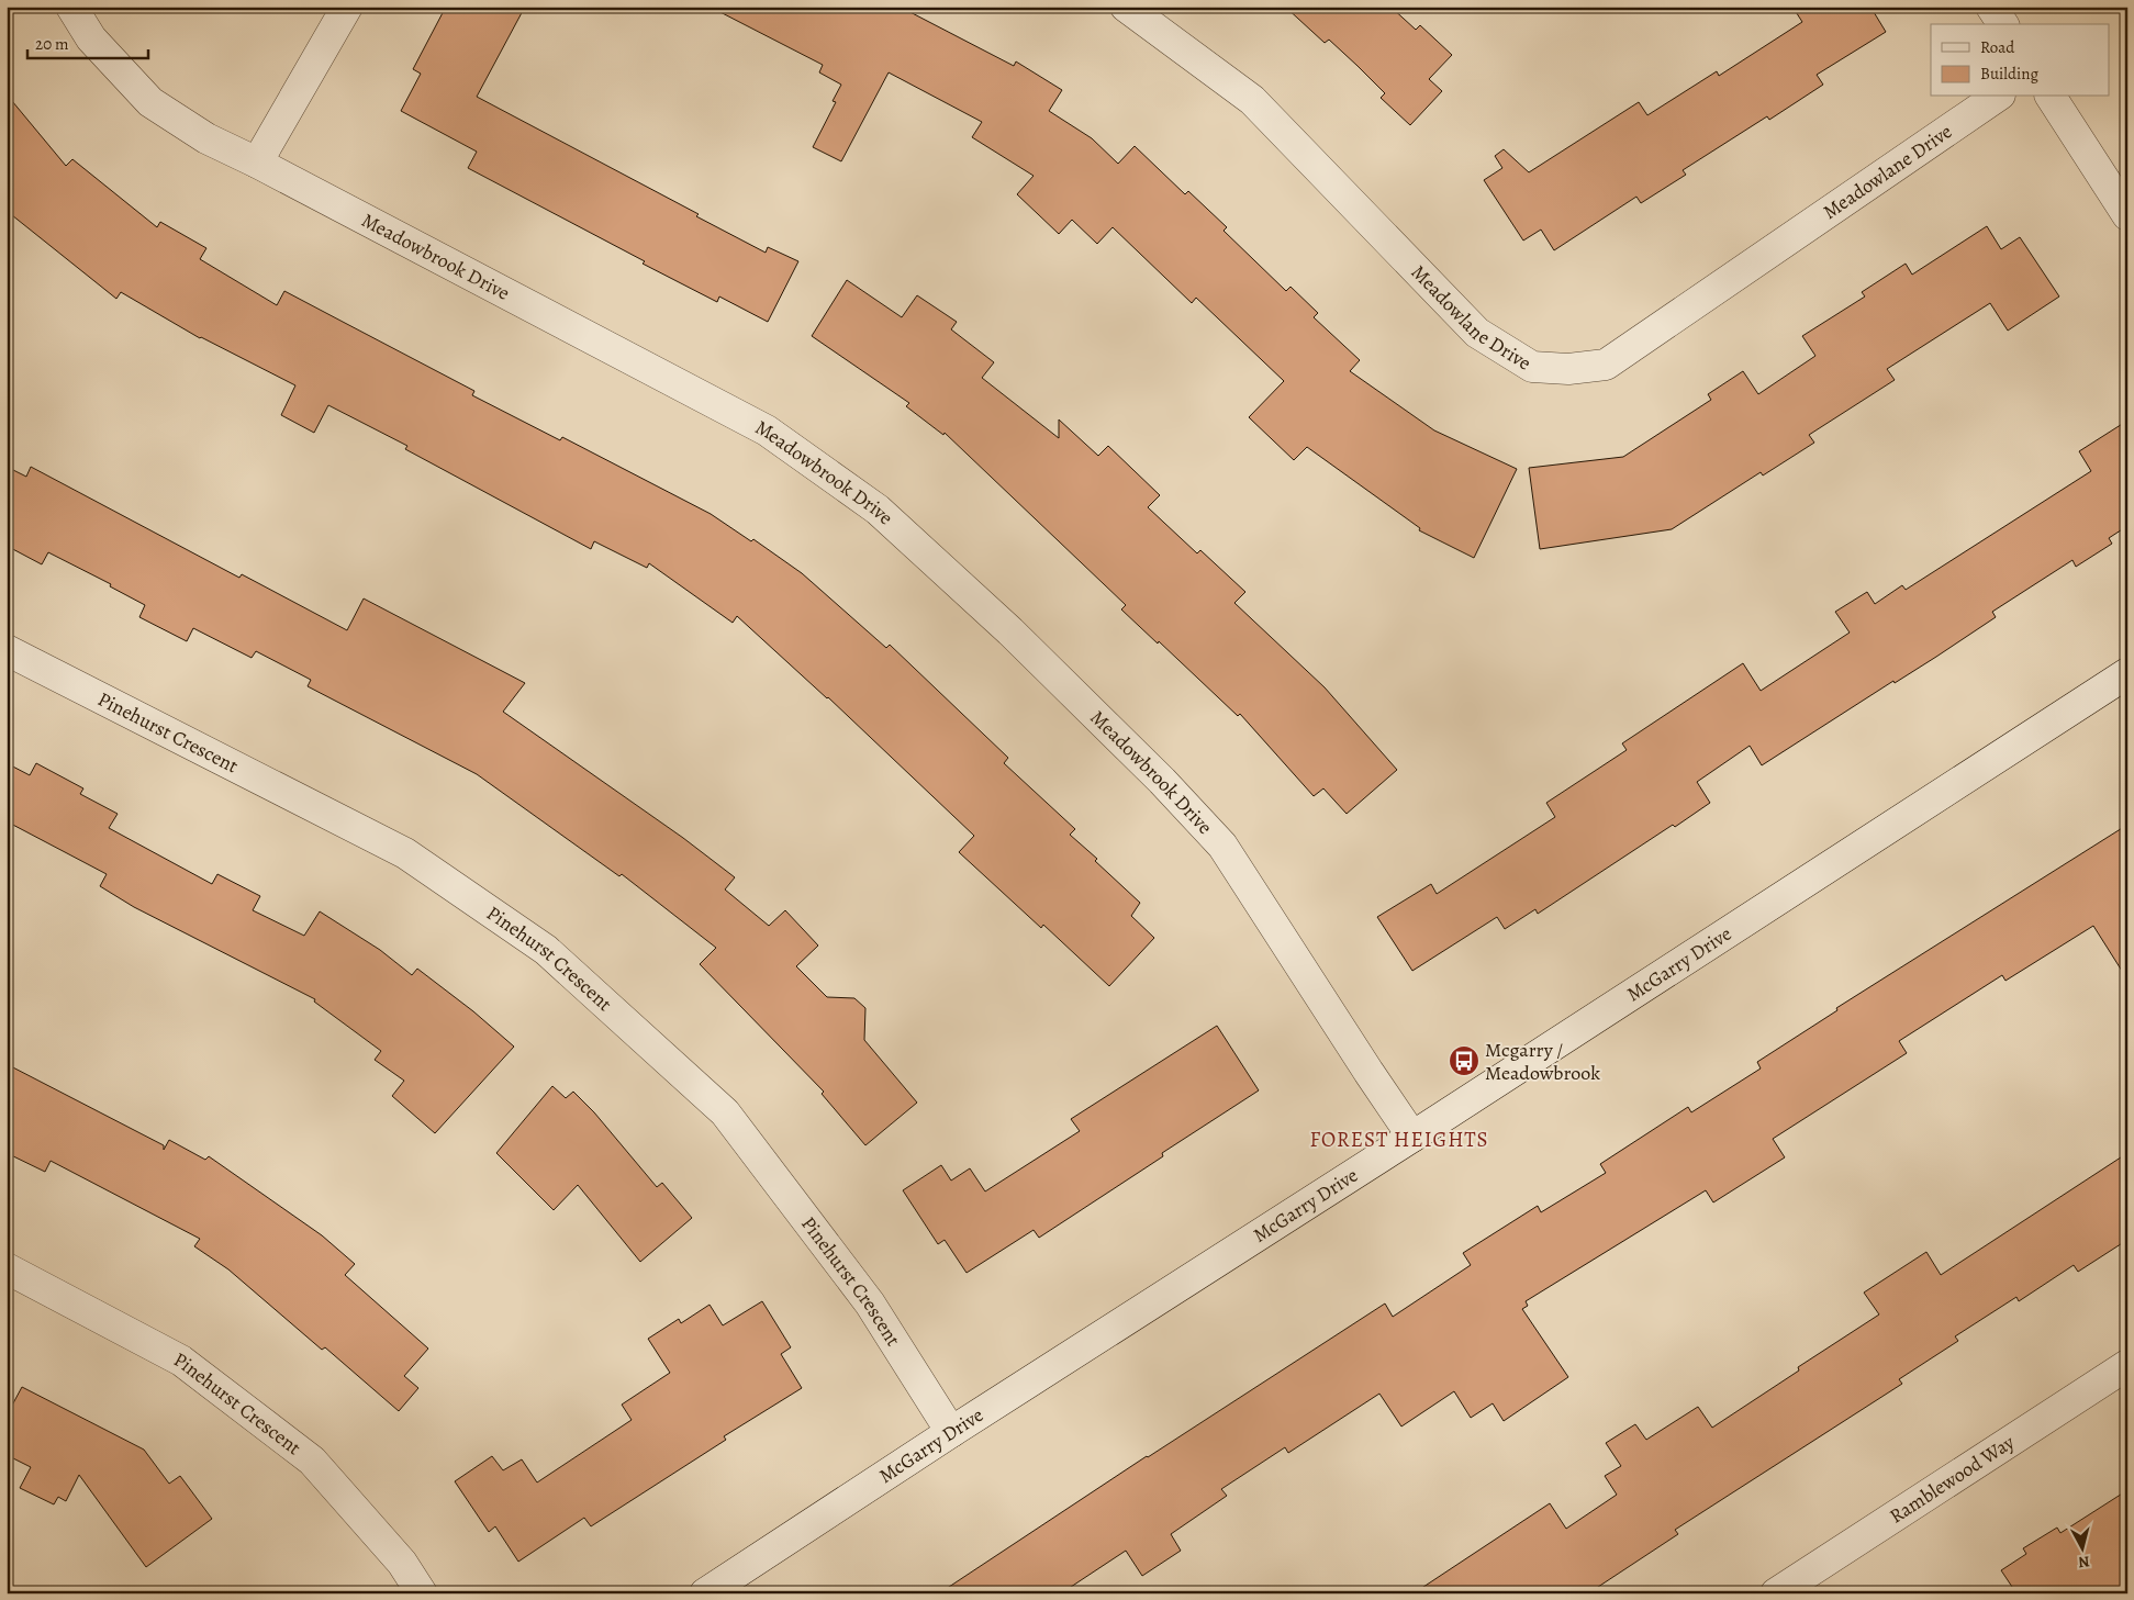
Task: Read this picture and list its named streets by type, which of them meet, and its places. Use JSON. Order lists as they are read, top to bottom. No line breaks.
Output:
{"streets":{"street":["Meadowlane Drive","Meadowbrook Drive","Pinehurst Crescent","McGarry Drive","Ramblewood Way"]},"crossings":[["Meadowbrook Drive","McGarry Drive"],["Pinehurst Crescent","McGarry Drive"]],"districts":["FOREST HEIGHTS"],"places":{"bus stop":["Mcgarry / Meadowbrook"]},"legend":["Road","Building"],"scale_bar":"20 m","north":"bottom"}
